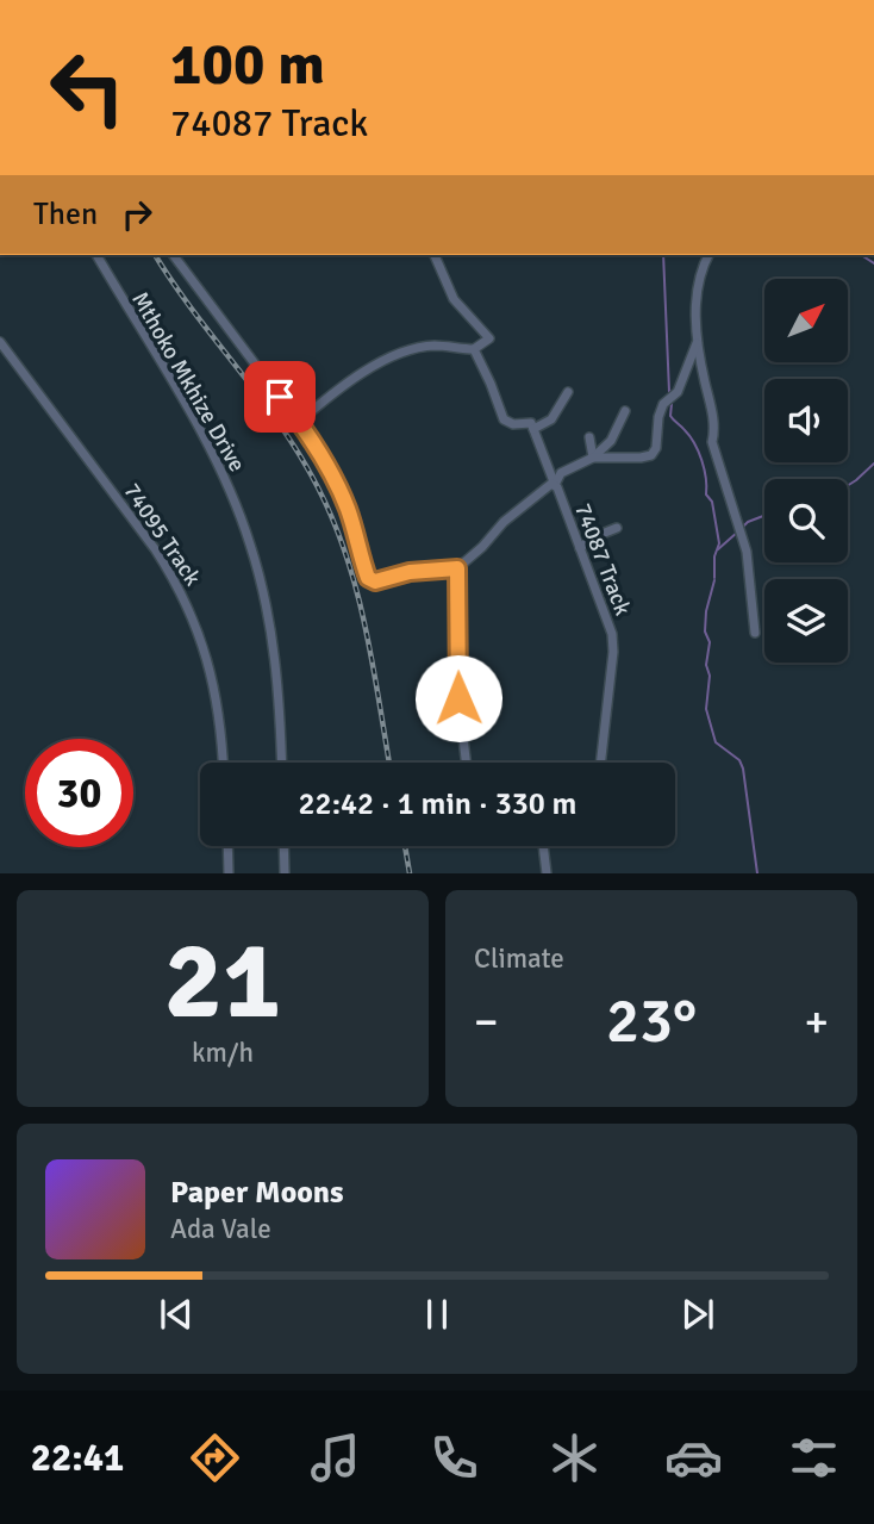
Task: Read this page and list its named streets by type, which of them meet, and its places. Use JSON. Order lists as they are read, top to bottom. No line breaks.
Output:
{"streets":{"street":["Mthoko Mkhize Drive","74095 Track","74087 Track"]},"north":"top right","page":{"turn":["100 m","74087 Track"],"then":"Then","limit":"30","trip":"22:42 · 1 min · 330 m","tile":[["21","km/h"],"Climate"],"heat":["−","23°","+"],"song":["Paper Moons","Ada Vale"],"tabs":"22:41"}}
